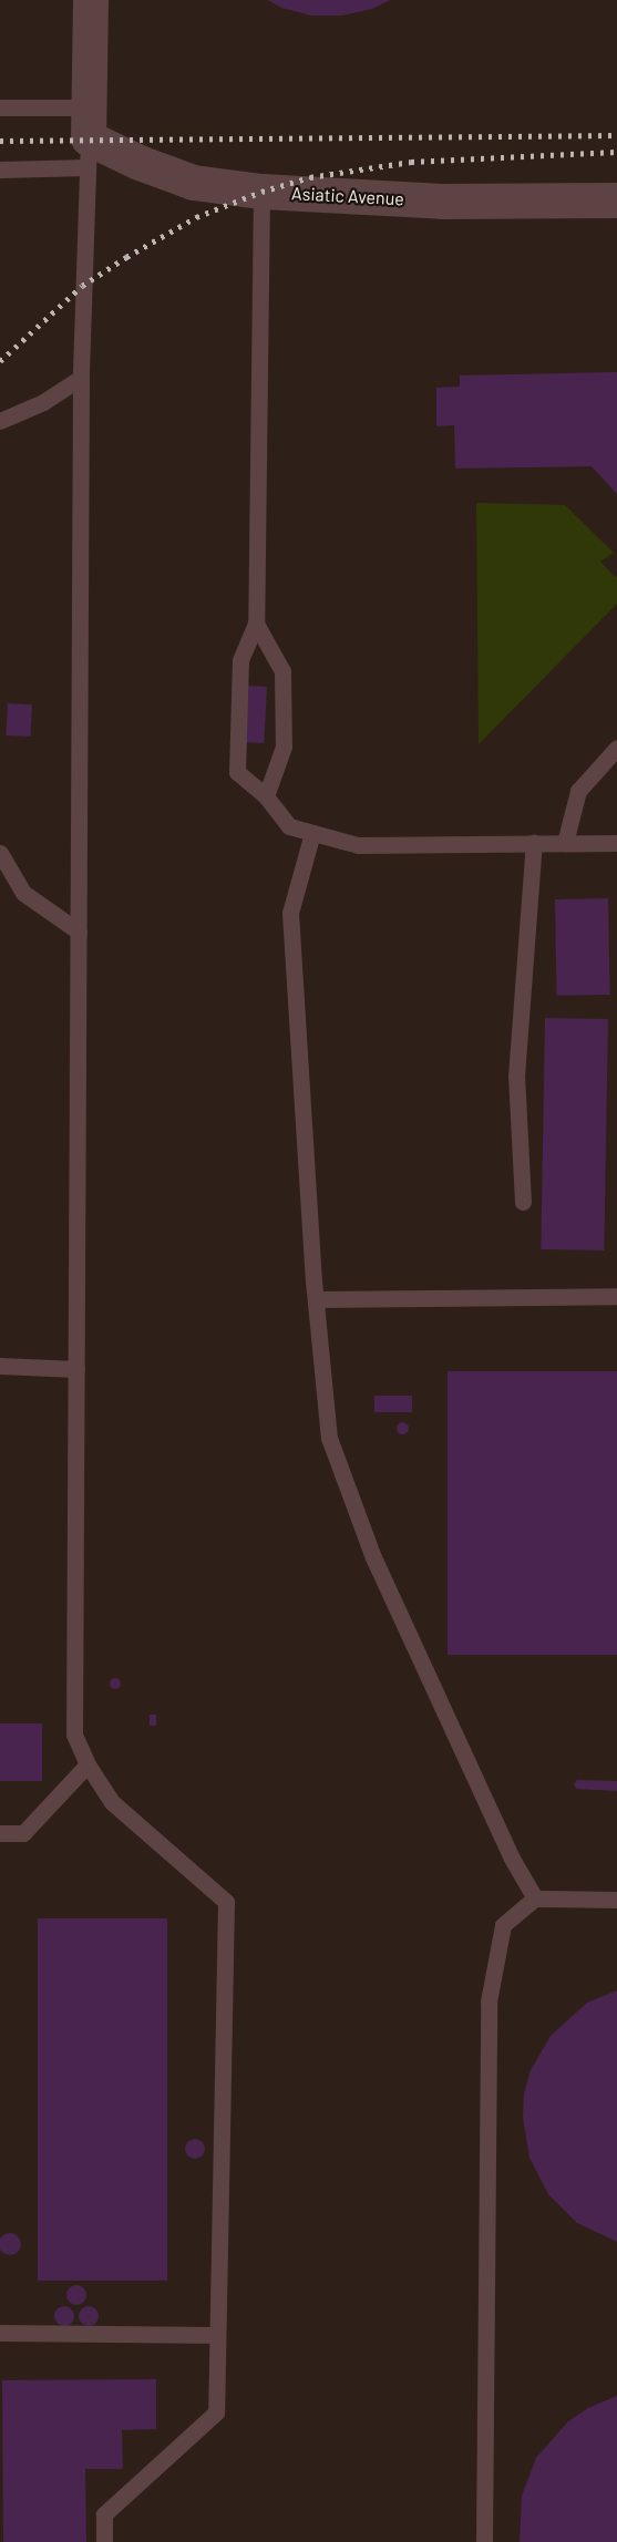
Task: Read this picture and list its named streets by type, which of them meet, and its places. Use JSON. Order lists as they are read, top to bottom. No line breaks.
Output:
{"streets":{"street":["Asiatic Avenue"]}}
